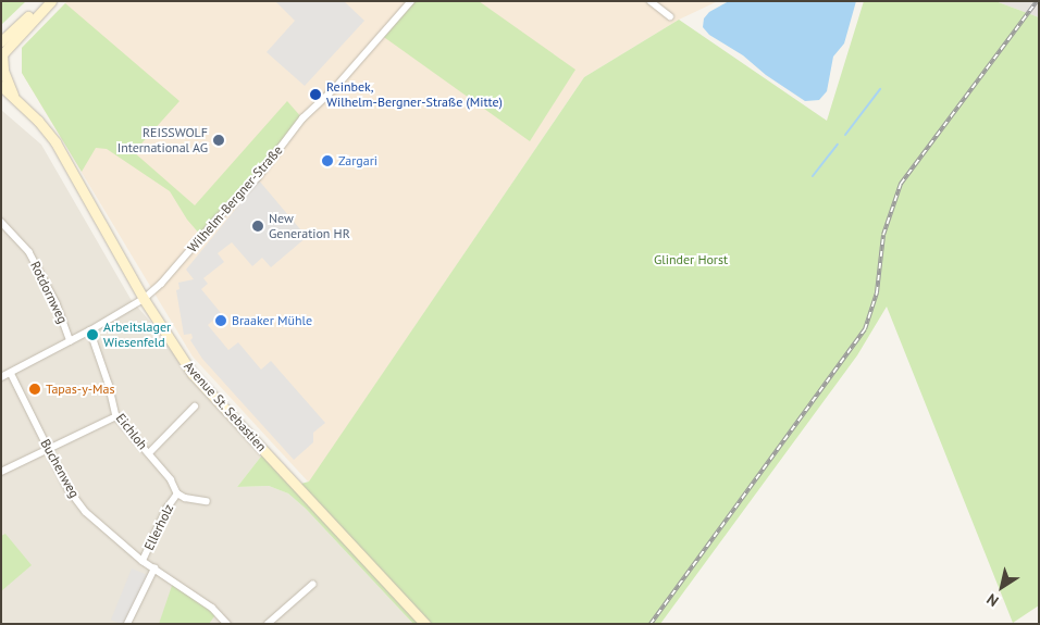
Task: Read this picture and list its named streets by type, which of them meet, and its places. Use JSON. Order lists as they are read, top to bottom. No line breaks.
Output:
{"streets":{"main road":["Avenue St. Sebastien"],"street":["Wilhelm-Bergner-Straße","Rotdornweg","Eichloh","Buchenweg","Ellerholz"]},"crossings":[["Wilhelm-Bergner-Straße","Rotdornweg"],["Wilhelm-Bergner-Straße","Avenue St. Sebastien"],["Wilhelm-Bergner-Straße","Eichloh"],["Wilhelm-Bergner-Straße","Buchenweg"],["Eichloh","Ellerholz"],["Buchenweg","Ellerholz"]],"parks":["Glinder Horst"],"places":["Reinbek, Wilhelm-Bergner-Straße (Mitte)","REISSWOLF International AG","Zargari","New Generation HR","Braaker Mühle","Arbeitslager Wiesenfeld","Tapas-y-Mas"],"north":"bottom left"}
